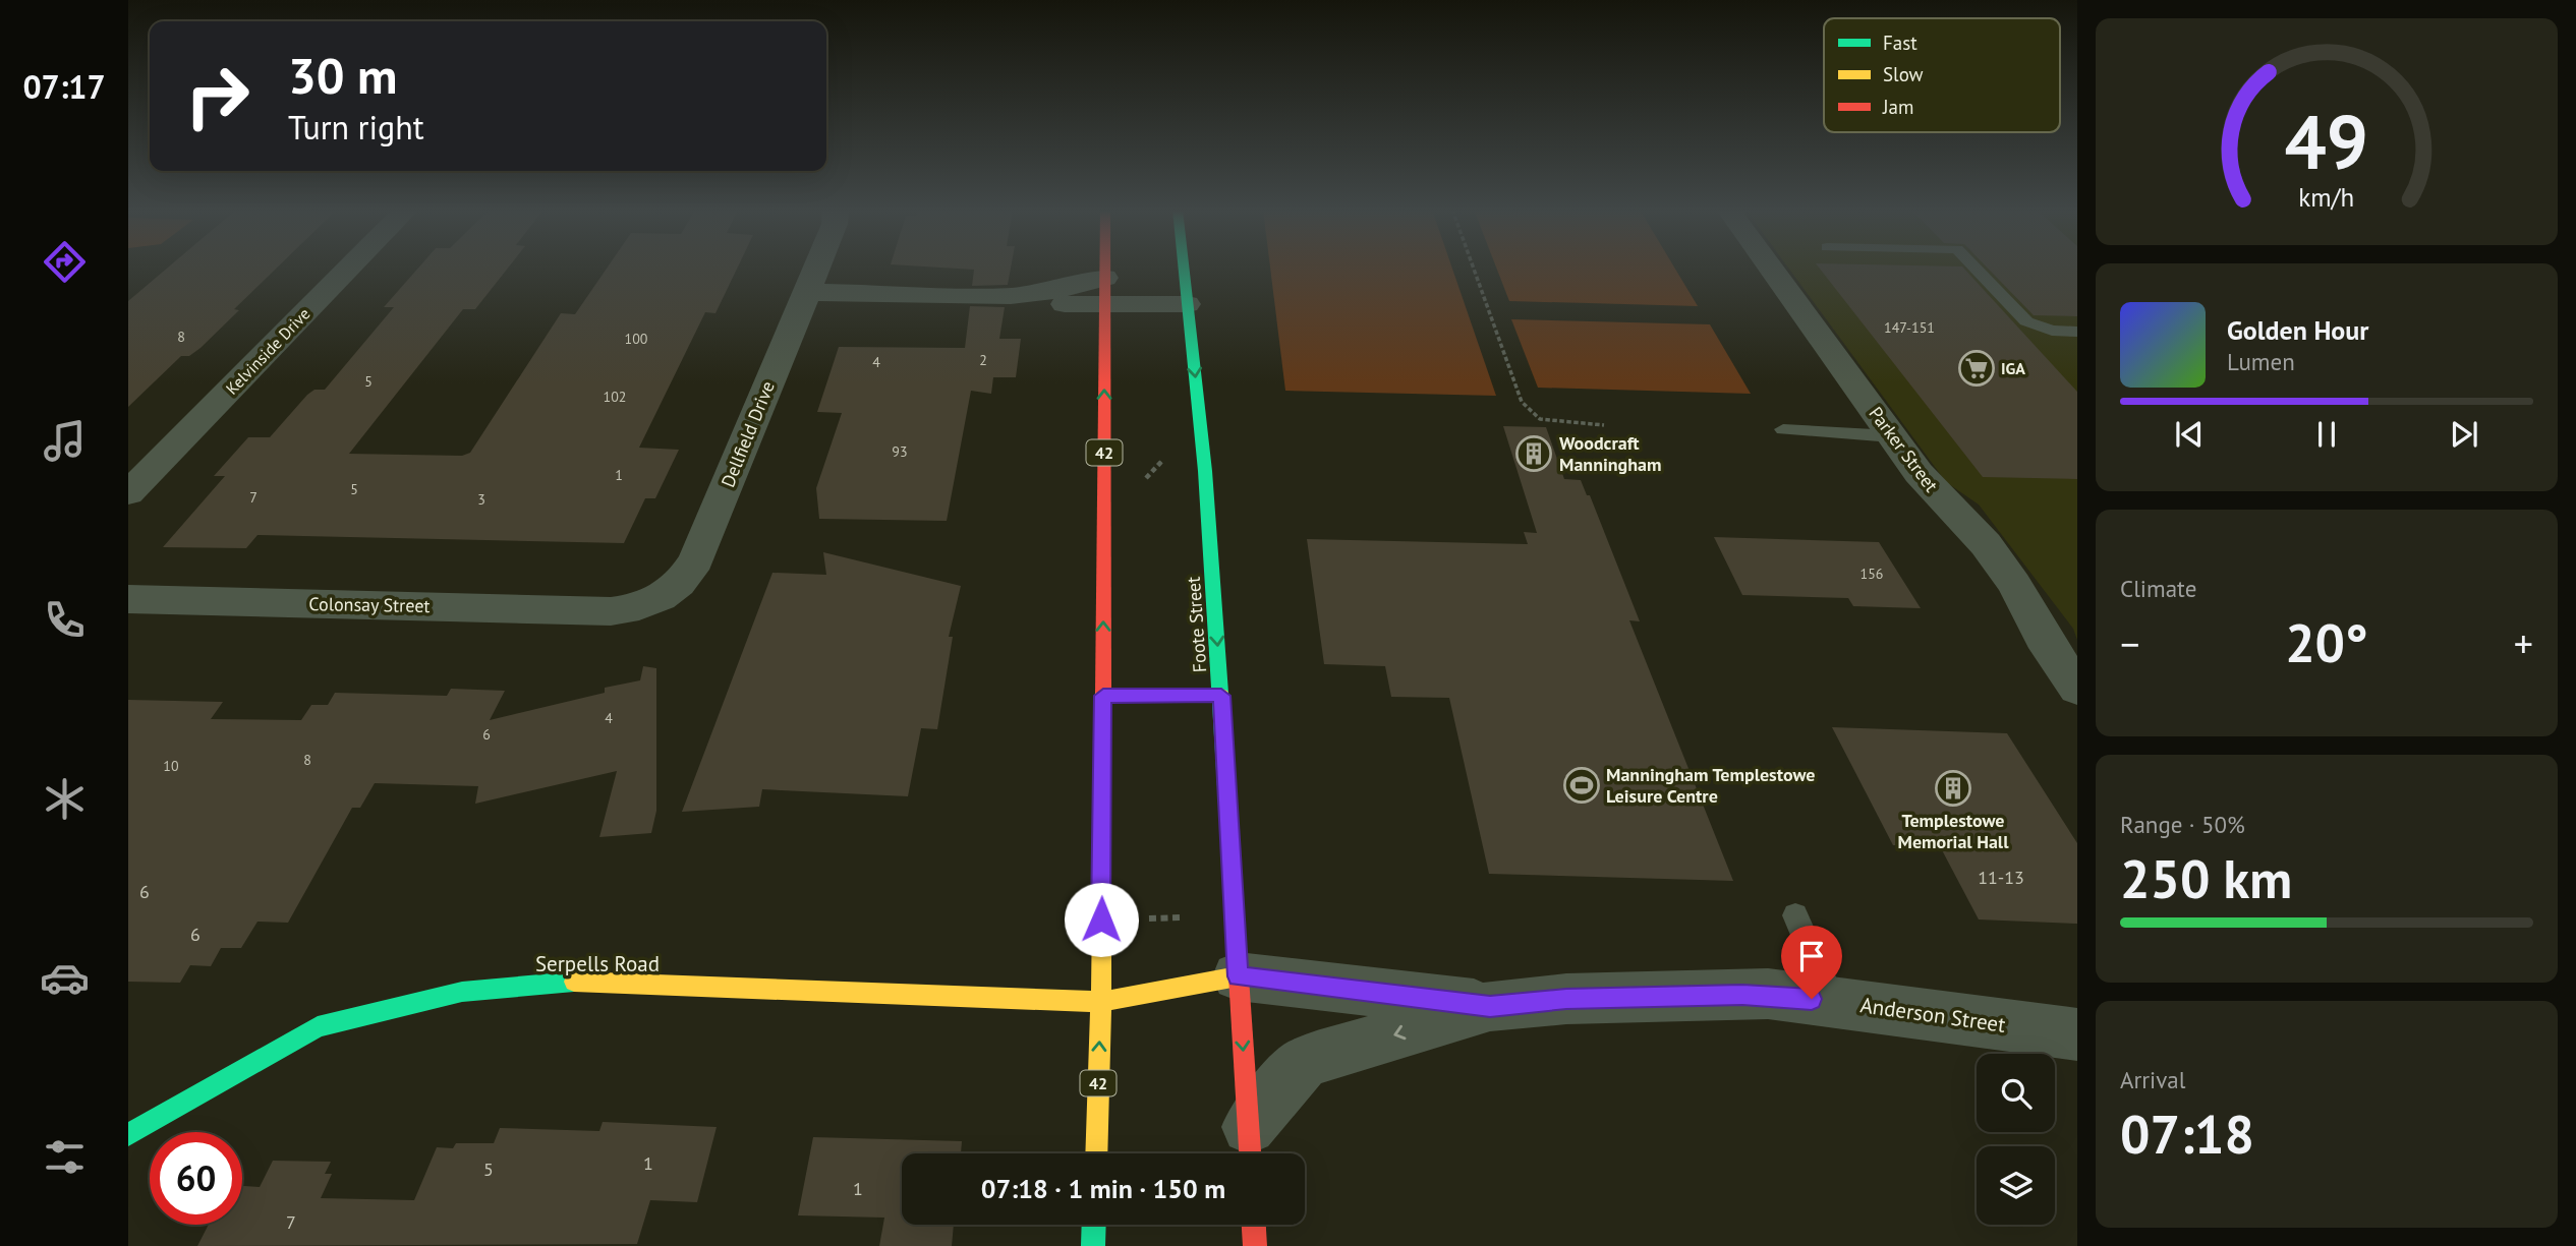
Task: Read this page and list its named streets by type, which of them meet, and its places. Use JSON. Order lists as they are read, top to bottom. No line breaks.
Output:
{"streets":{"main road":["42","Foote Street","Serpells Road"],"street":["Kelvinside Drive","Dellfield Drive","Parker Street","Colonsay Street","Anderson Street"]},"crossings":[["Dellfield Drive","Colonsay Street"],["42","Serpells Road"],["Foote Street","Serpells Road"],["Foote Street","Anderson Street"],["Serpells Road","Anderson Street"]],"places":{"supermarket":["IGA"],"building":["Woodcraft Manningham","Templestowe Memorial Hall"],"sports":["Manningham Templestowe Leisure Centre"]},"house_numbers":["147-151","8","100","2","4","5","102","93","1","5","7","3","156","4","6","8","10","11-13","6","6","1","5","1","7"],"legend":["Fast","Slow","Jam"],"page":{"tabs":"07:17","turn":["30 m","Turn right"],"song":["Golden Hour","Lumen"],"tile":["Climate",["Range · 50%","250 km"],["Arrival","07:18"]],"heat":["−","20°","+"],"limit":"60","trip":"07:18 · 1 min · 150 m","gauge":["49","km/h"]}}
